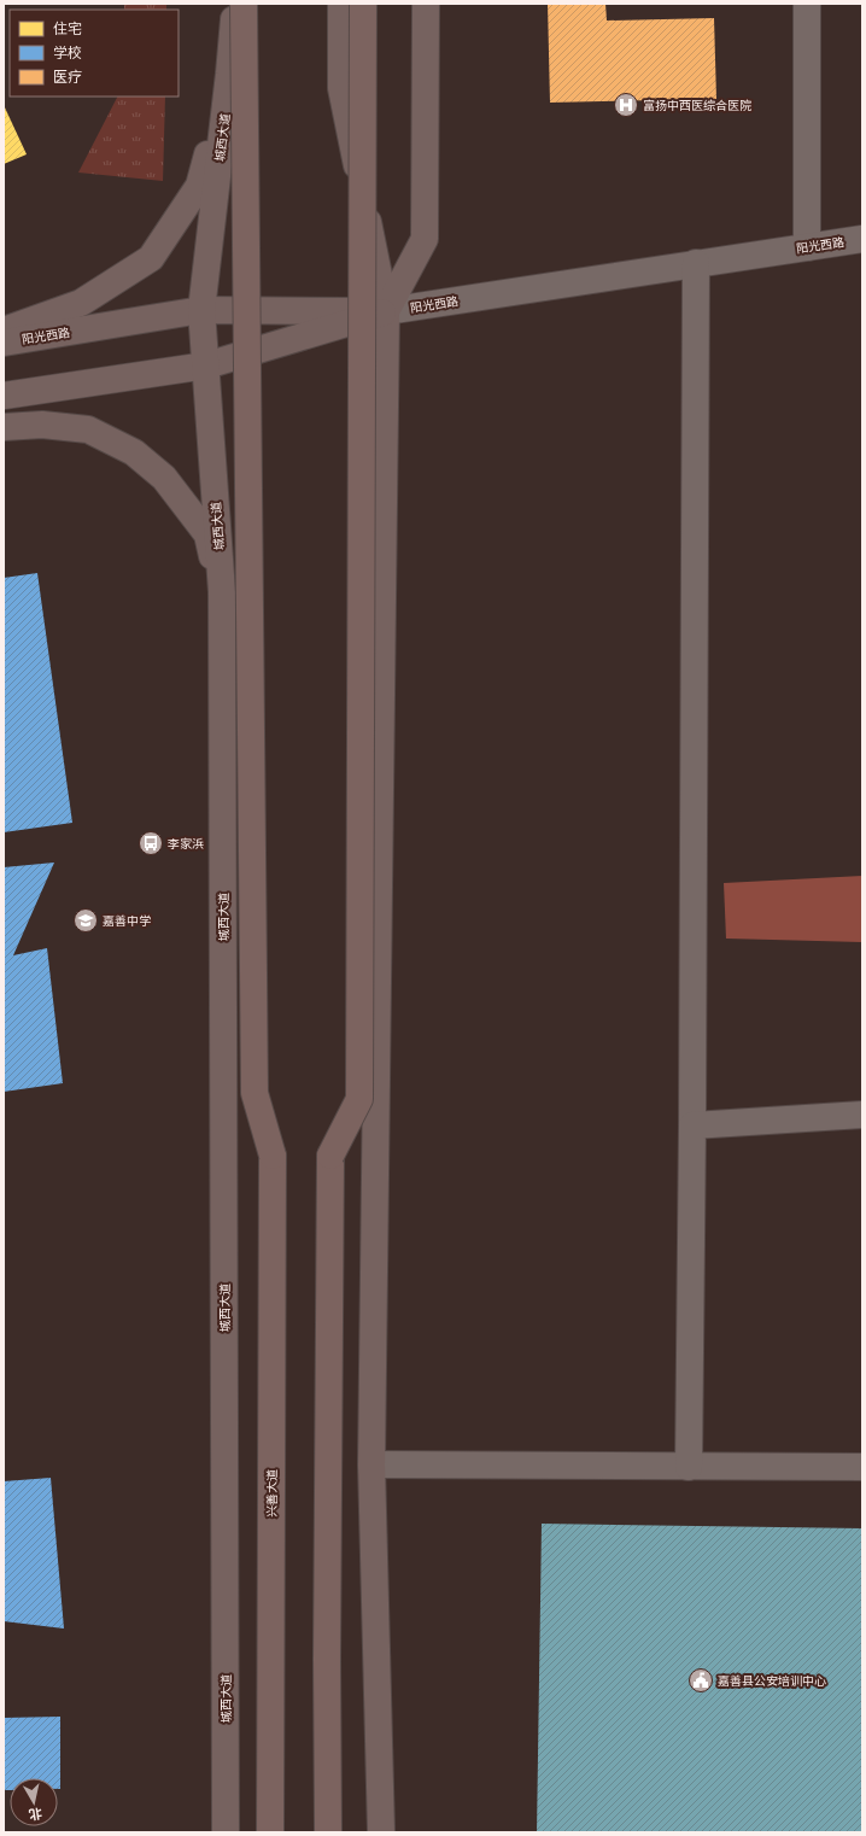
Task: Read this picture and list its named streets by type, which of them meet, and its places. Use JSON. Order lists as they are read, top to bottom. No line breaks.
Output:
{"streets":{"highway":["兴善大道"],"main road":["城西大道","阳光西路"]},"crossings":[["城西大道","阳光西路"]],"places":{"hospital":["富扬中西医综合医院"],"bus stop":["李家浜"],"school or university":["嘉善中学"],"public building":["嘉善县公安培训中心"]},"legend":["住宅","学校","医疗"],"north":"bottom"}
